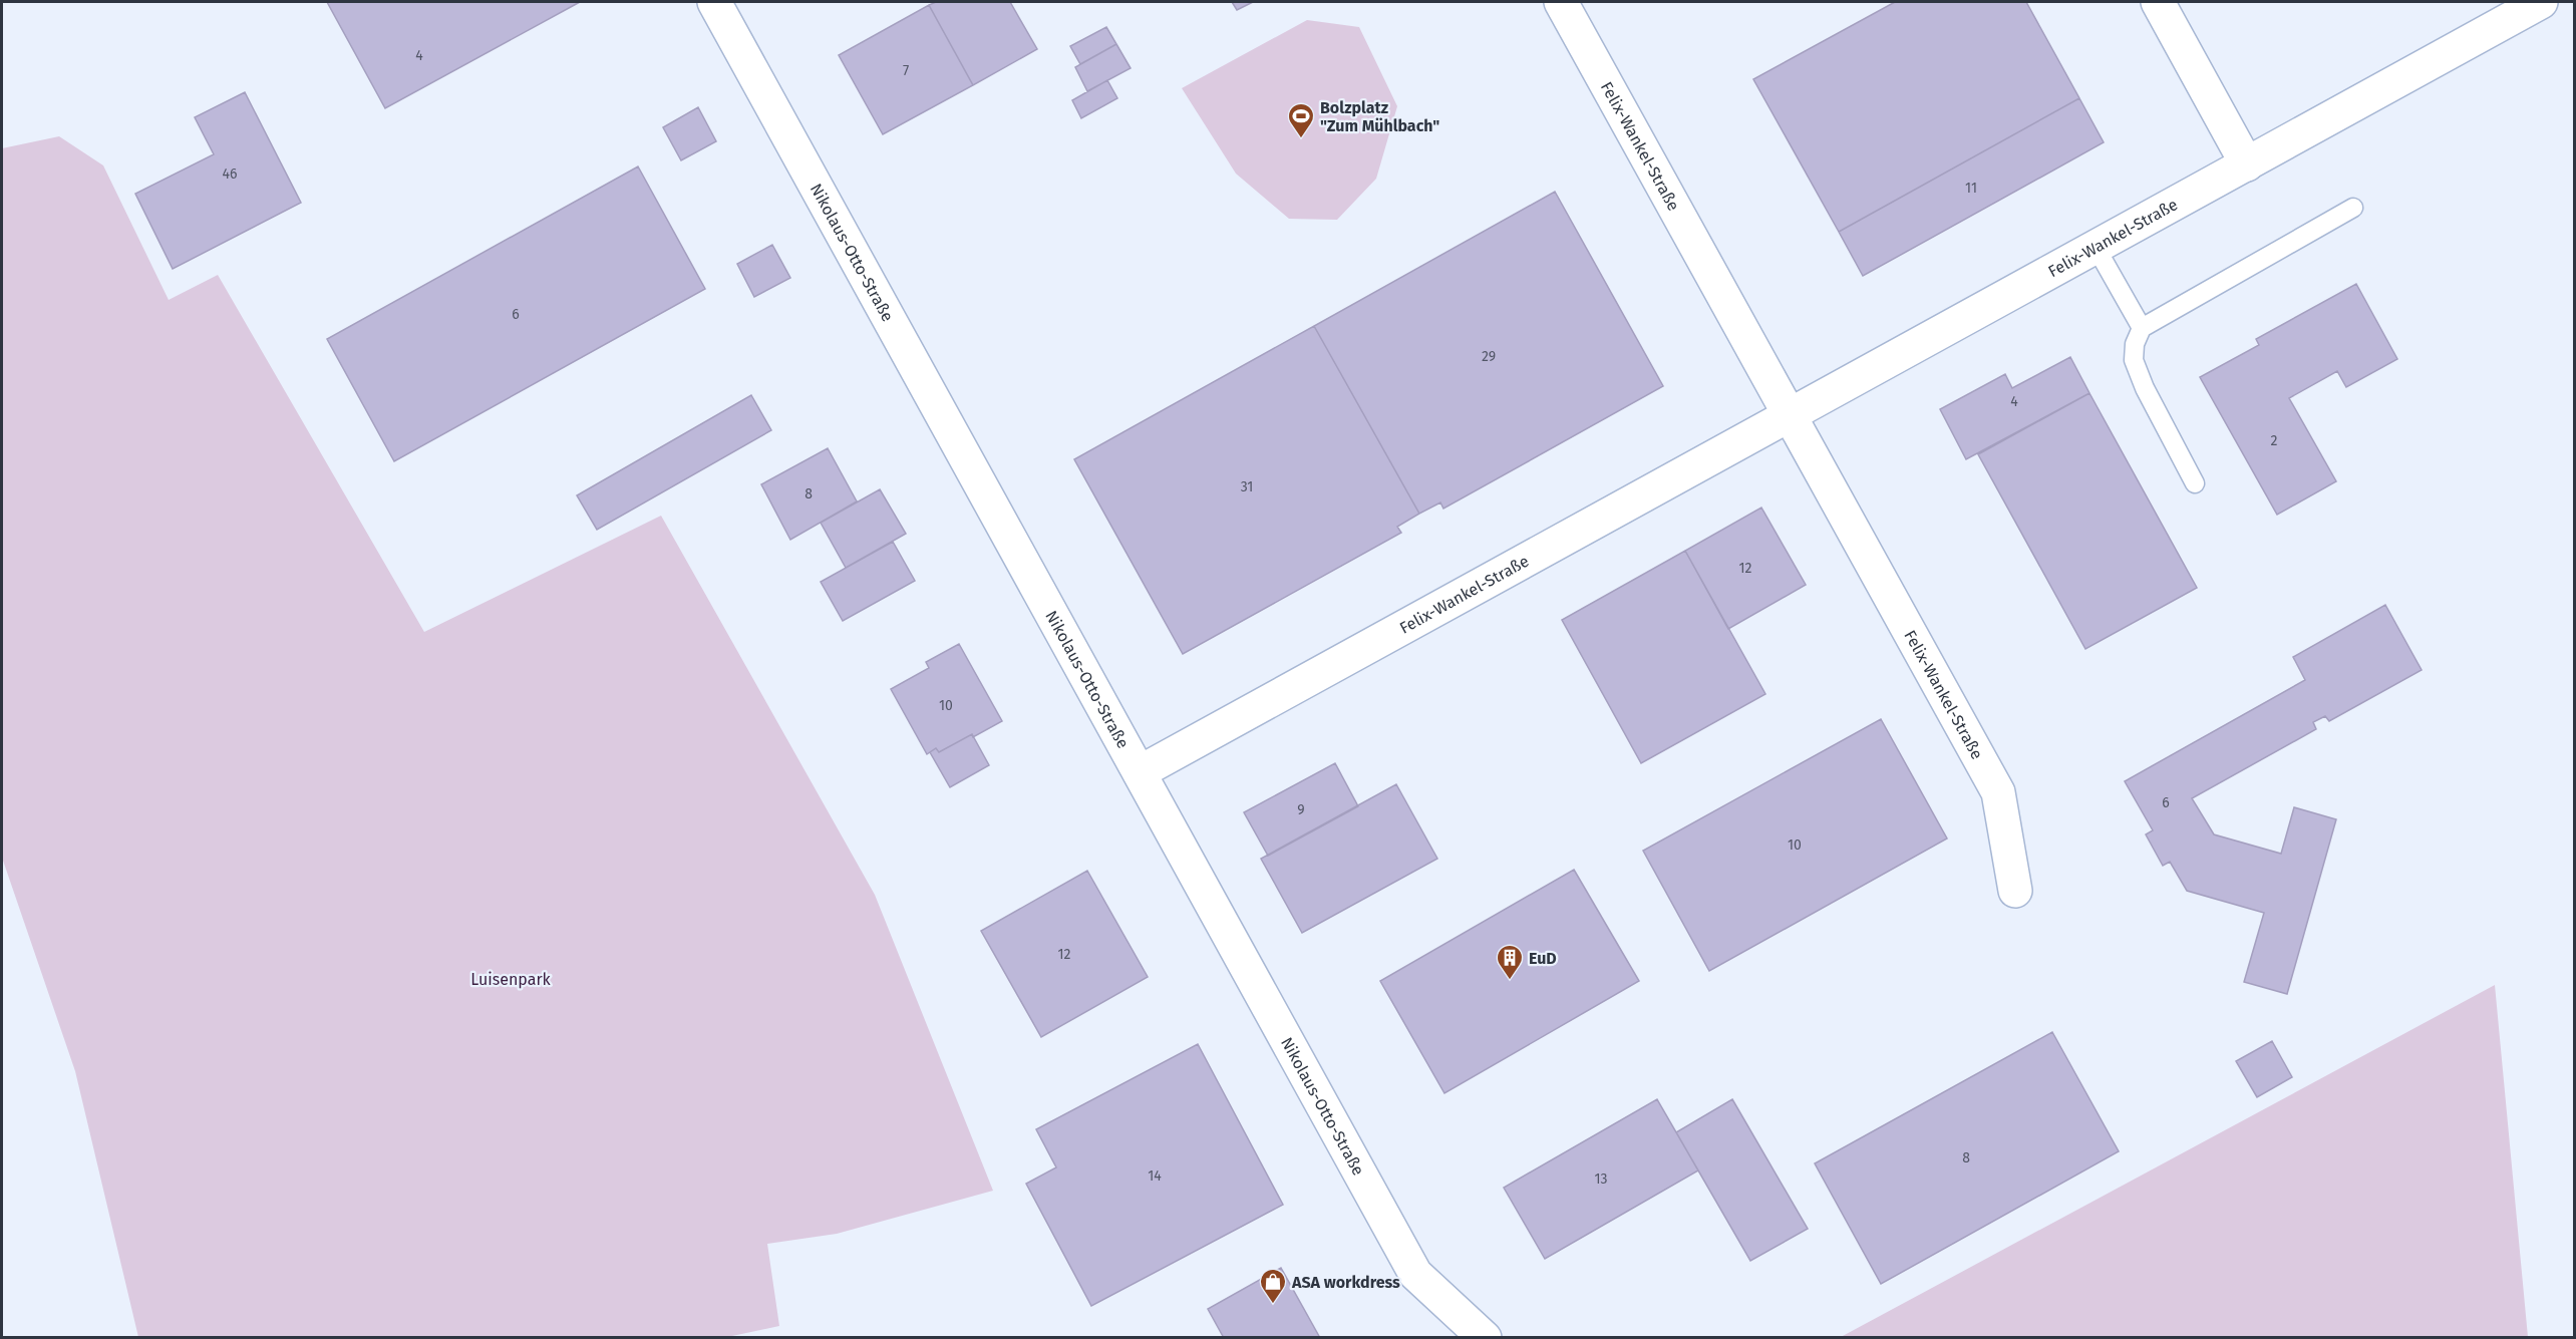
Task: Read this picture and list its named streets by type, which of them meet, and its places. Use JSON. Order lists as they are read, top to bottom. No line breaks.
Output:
{"streets":{"street":["Felix-Wankel-Straße","Nikolaus-Otto-Straße"]},"crossings":[["Felix-Wankel-Straße","Nikolaus-Otto-Straße"]],"parks":["Luisenpark"],"places":{"sports":["Bolzplatz \"Zum Mühlbach\""],"building":["EuD"],"shop":["ASA workdress"]},"house_numbers":["4","7","46","11","6","29","4","2","31","8","12","10","6","9","10","12","8","14","13"]}
